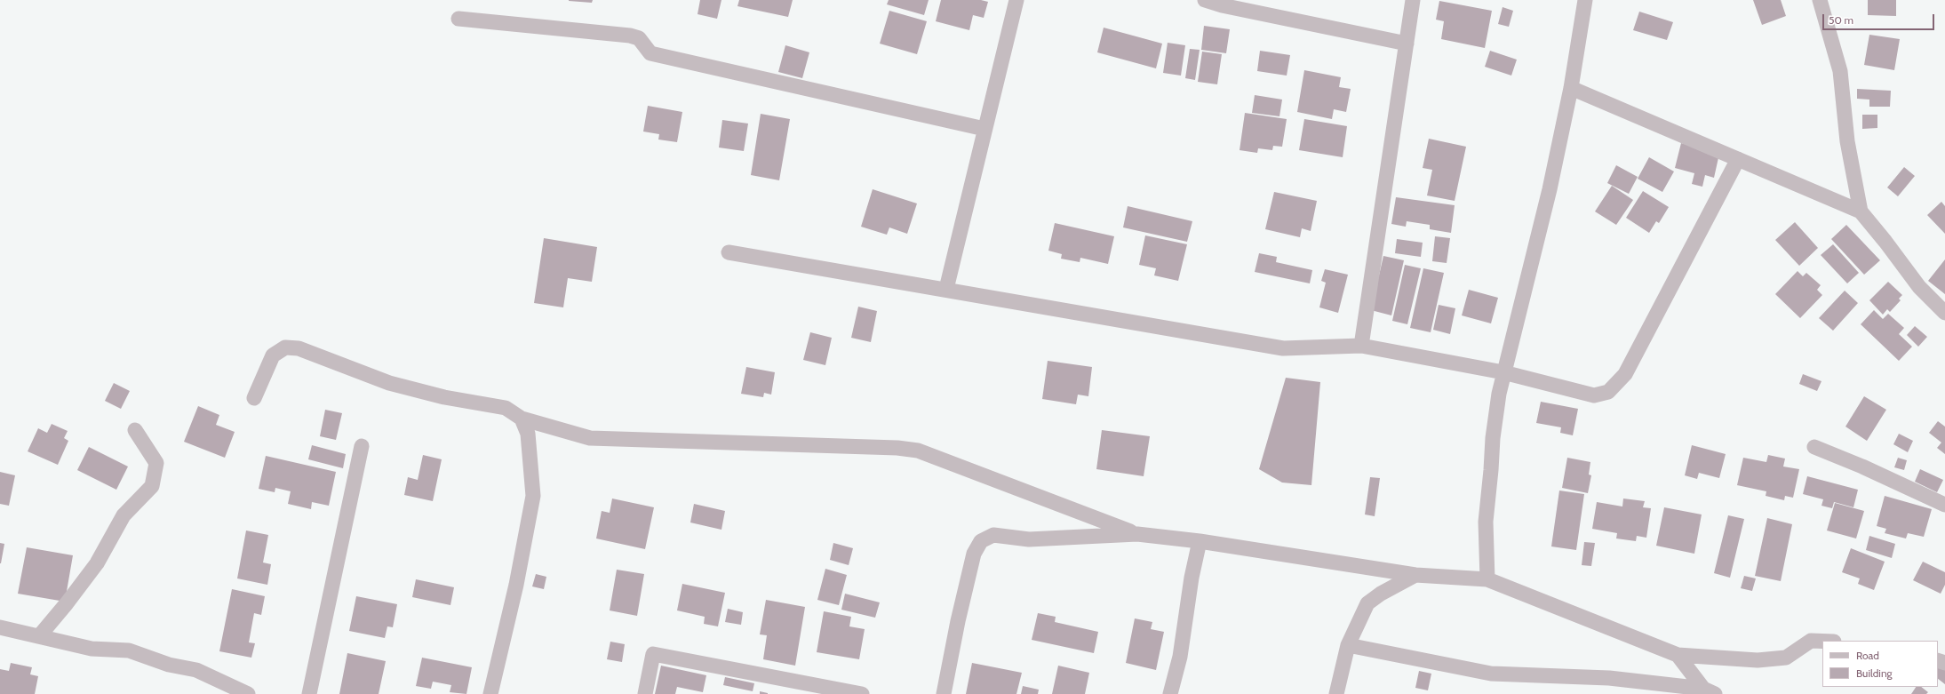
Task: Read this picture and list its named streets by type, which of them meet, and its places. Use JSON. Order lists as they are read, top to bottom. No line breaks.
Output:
{"legend":["Road","Building"],"scale_bar":"50 m"}
